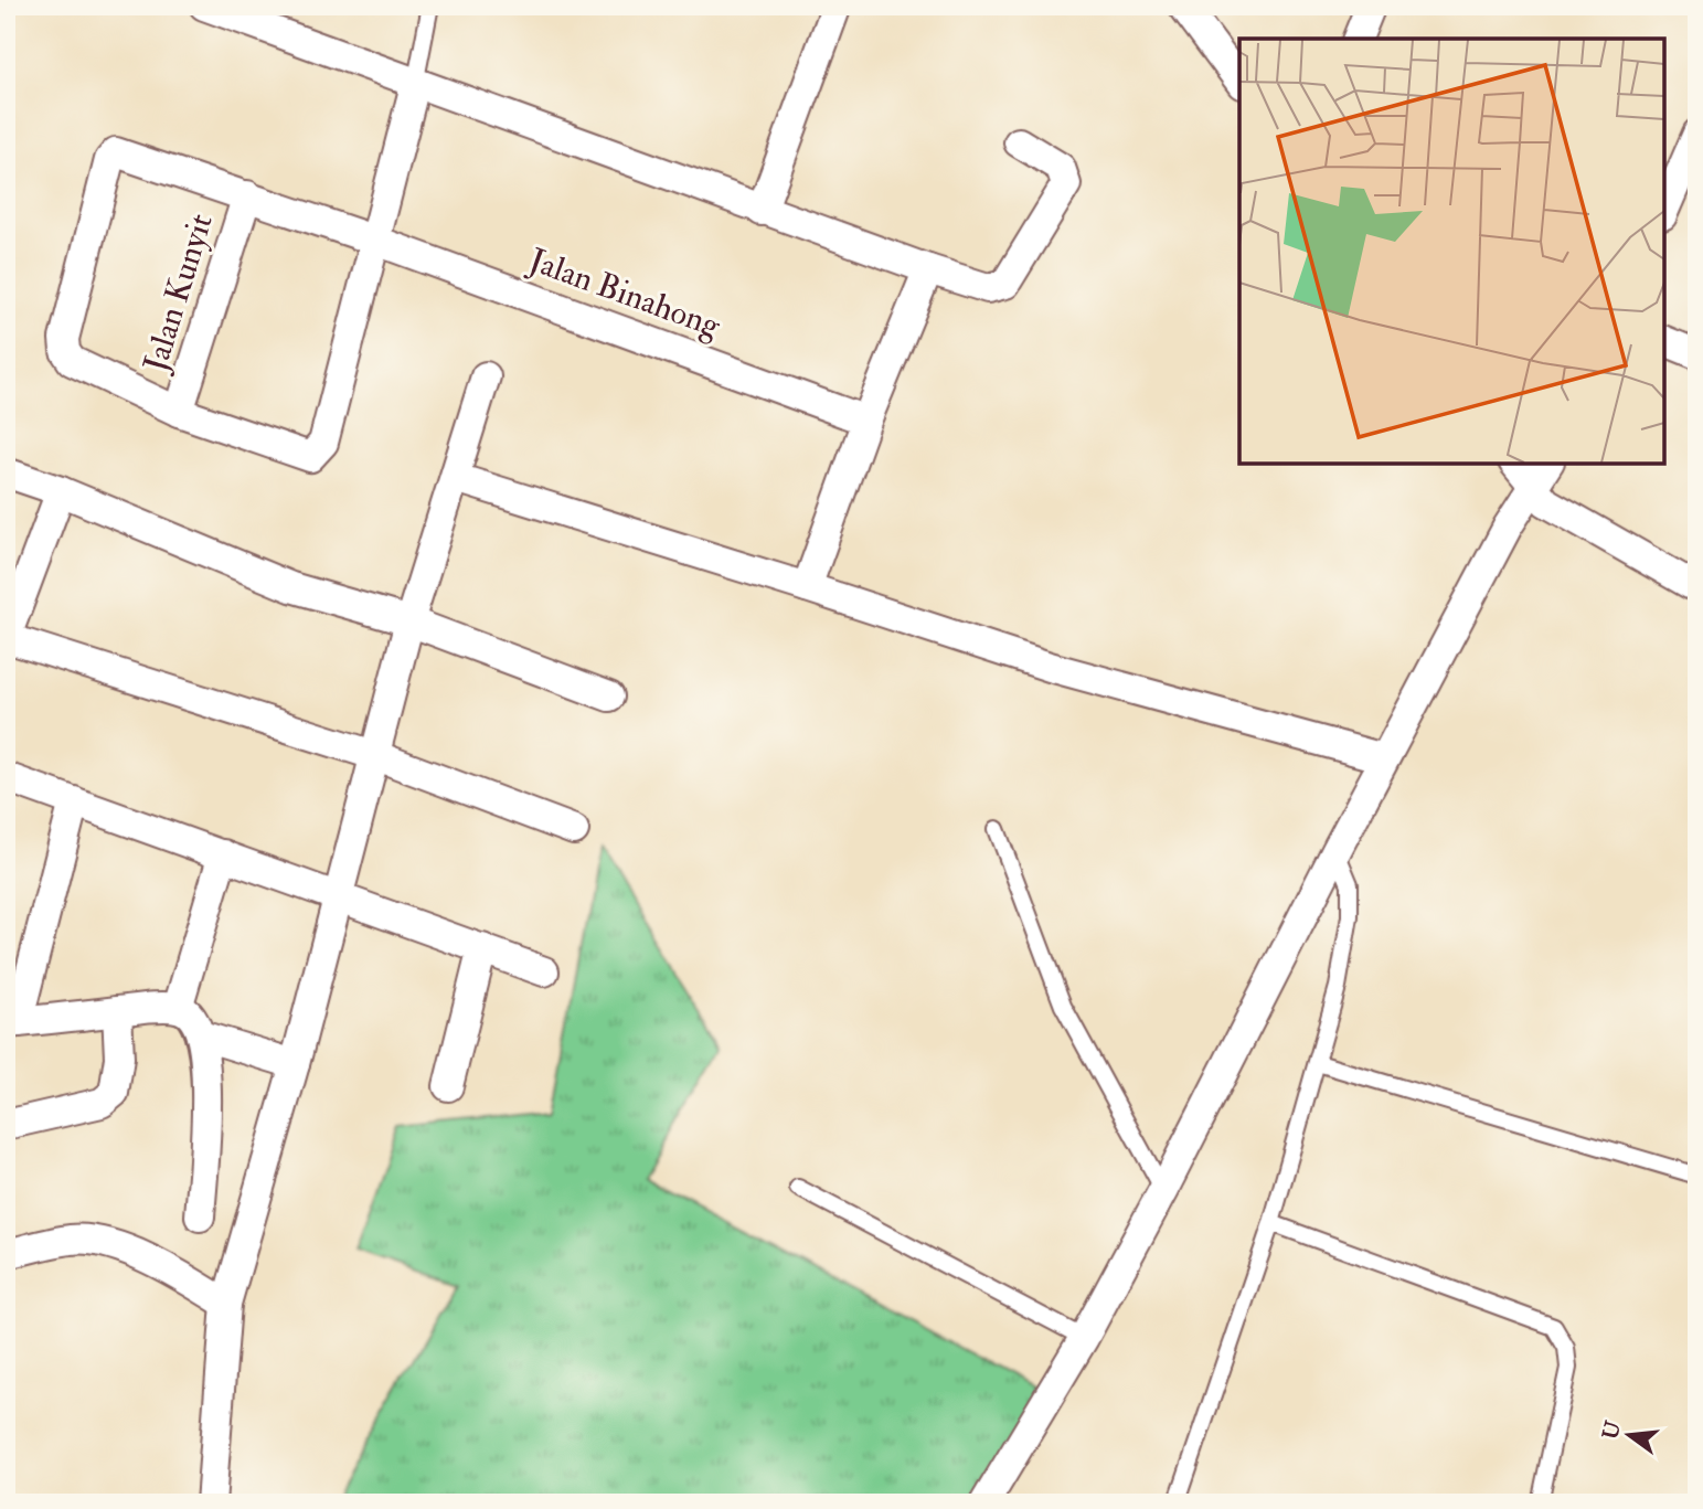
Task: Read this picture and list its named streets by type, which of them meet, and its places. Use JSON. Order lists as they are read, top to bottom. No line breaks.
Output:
{"streets":{"street":["Jalan Kunyit","Jalan Binahong"]},"crossings":[["Jalan Kunyit","Jalan Binahong"]],"north":"left"}
